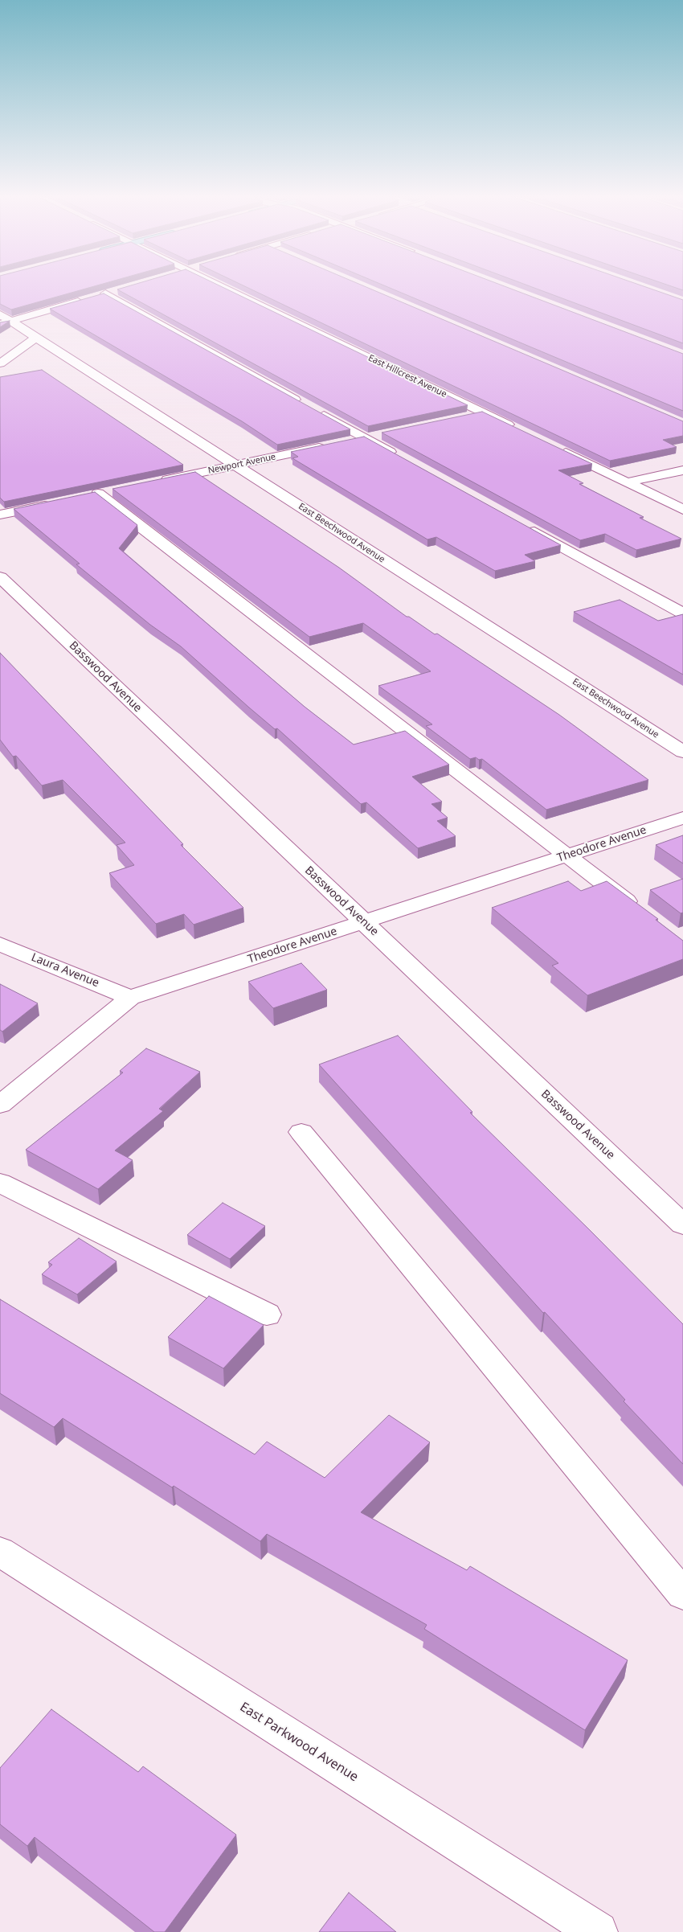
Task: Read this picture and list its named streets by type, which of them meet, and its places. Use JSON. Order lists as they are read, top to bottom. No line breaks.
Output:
{"streets":{"street":["East Hillcrest Avenue","Newport Avenue","East Beechwood Avenue","Basswood Avenue","Theodore Avenue","Laura Avenue","East Parkwood Avenue"]},"crossings":[["Newport Avenue","East Beechwood Avenue"],["Basswood Avenue","Theodore Avenue"],["Theodore Avenue","Laura Avenue"]]}
